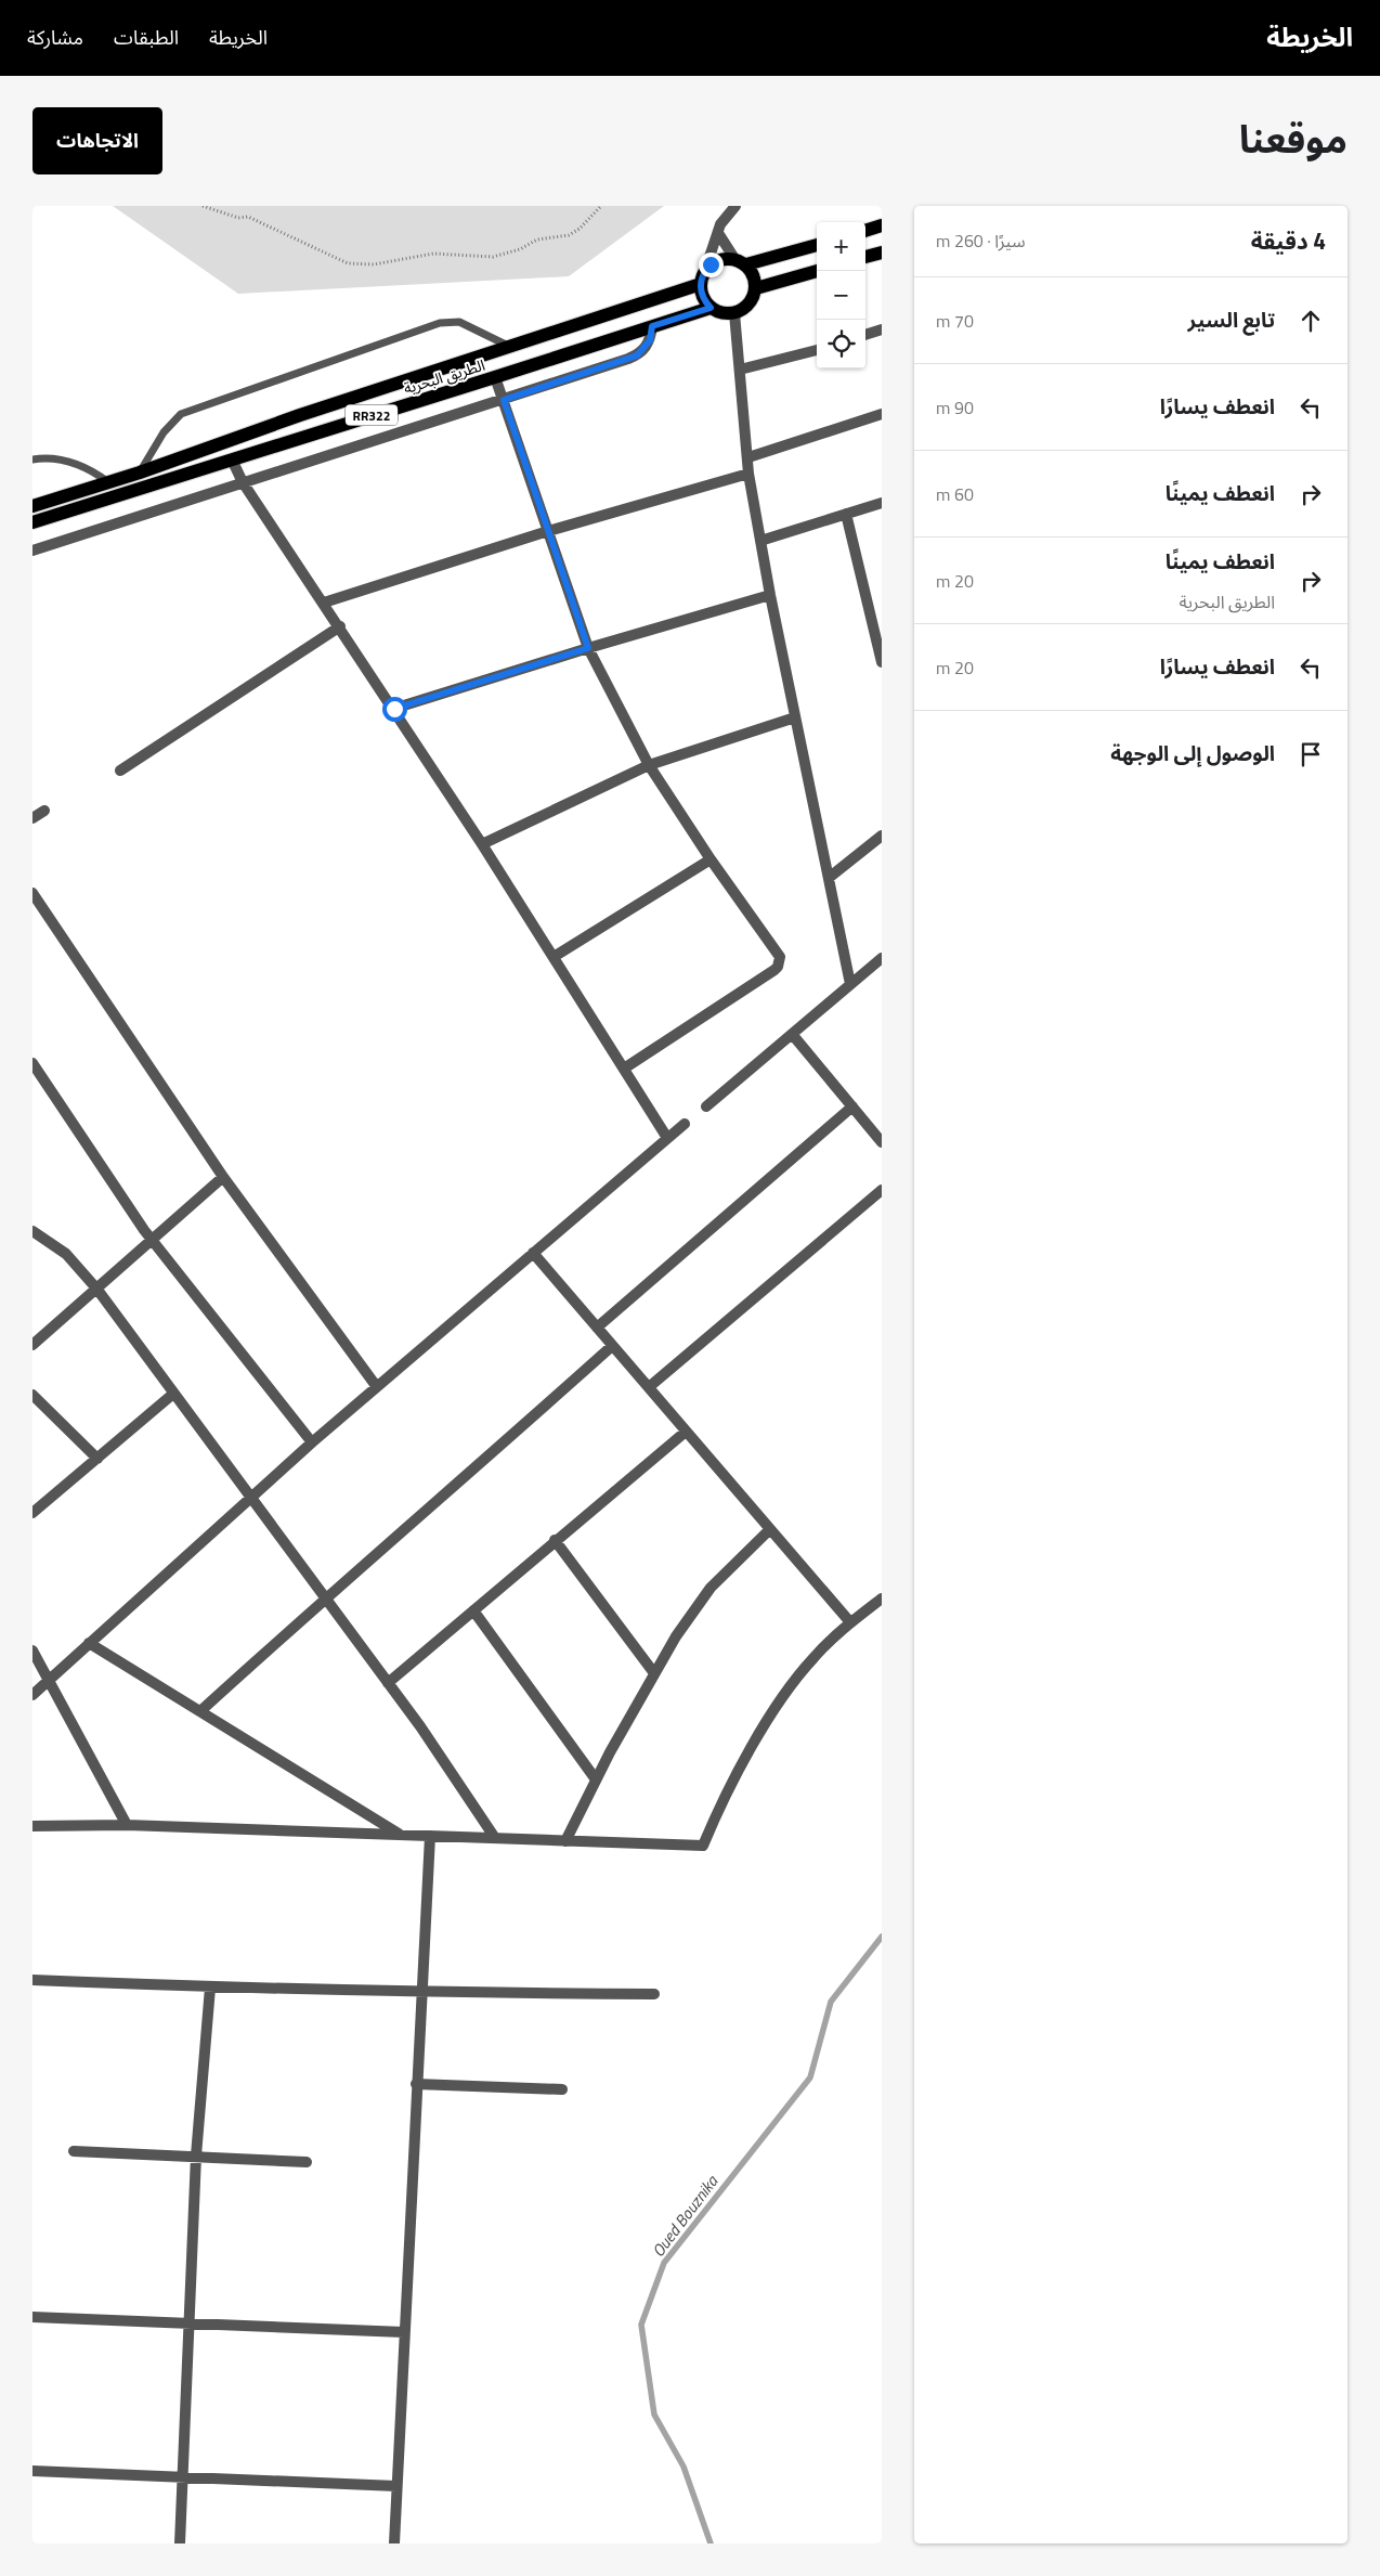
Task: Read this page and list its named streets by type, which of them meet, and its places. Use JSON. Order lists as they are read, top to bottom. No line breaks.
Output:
{"streets":{"main road":["الطريق البحرية","RR322"]},"water":["Oued Bouznika"],"page":{"header":"الخريطة","nav":["الخريطة","الطبقات","مشاركة"],"title":"موقعنا","buttons":"الاتجاهات","heading":["4 دقيقة","سيرًا · 260 m"],"map_buttons":["+","−"],"list":[["تابع السير","70 m"],["انعطف يسارًا","90 m"],["انعطف يمينًا","60 m"],["انعطف يمينًا","الطريق البحرية","20 m"],["انعطف يسارًا","20 m"],"الوصول إلى الوجهة"]}}
